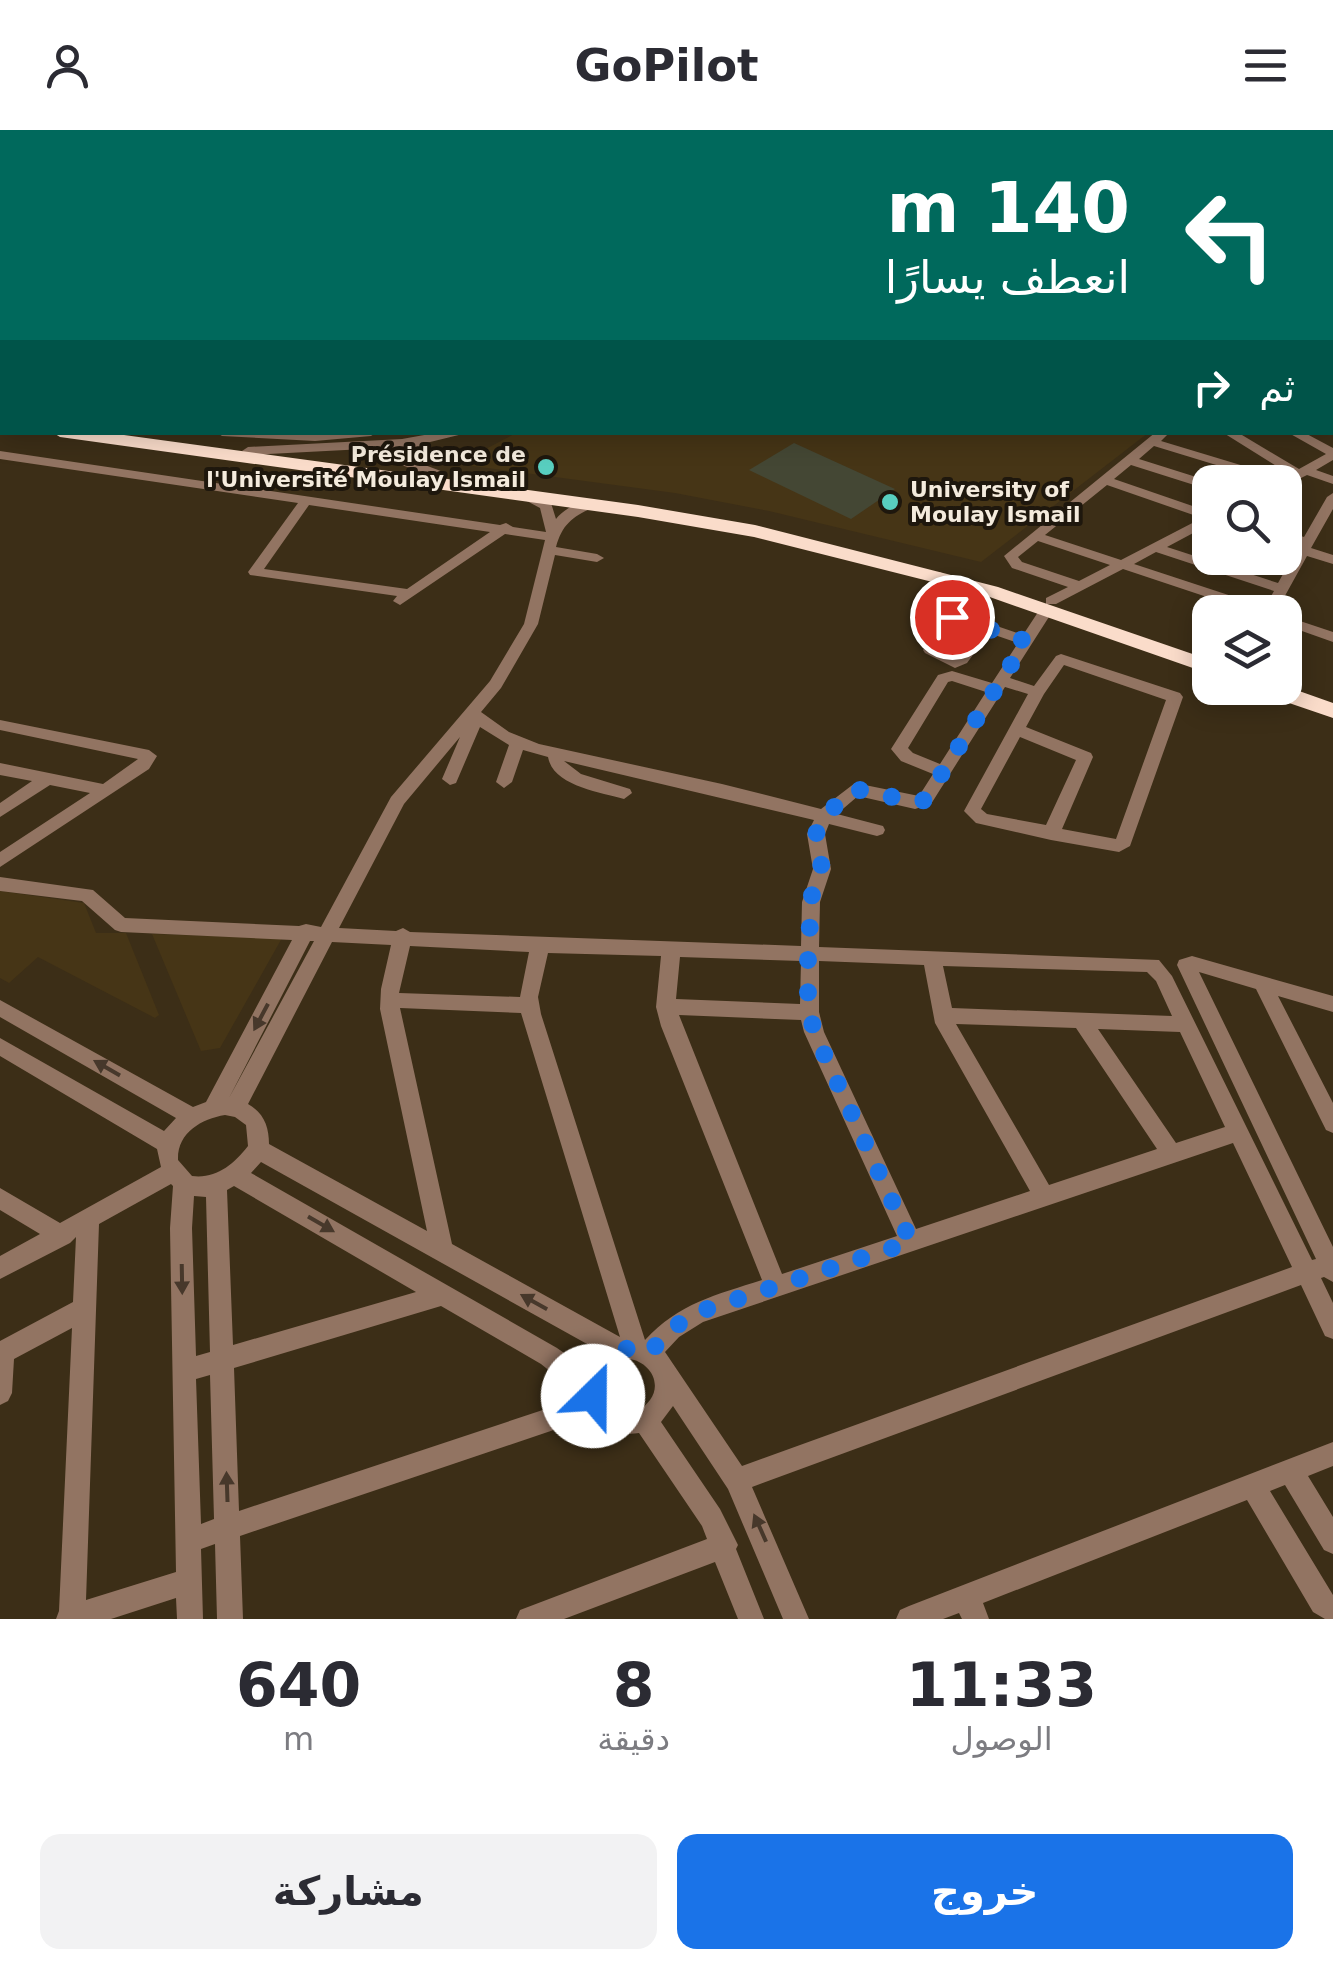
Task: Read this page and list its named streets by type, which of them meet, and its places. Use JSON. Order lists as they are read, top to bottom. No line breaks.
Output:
{"places":["Présidence de l'Université Moulay Ismail","University of Moulay Ismail"],"page":{"header":"GoPilot","turn":["140 m","انعطف يسارًا"],"then":"ثم","eta":["11:33","الوصول","8","دقيقة","640","m"],"buttons":["خروج","مشاركة"]}}
